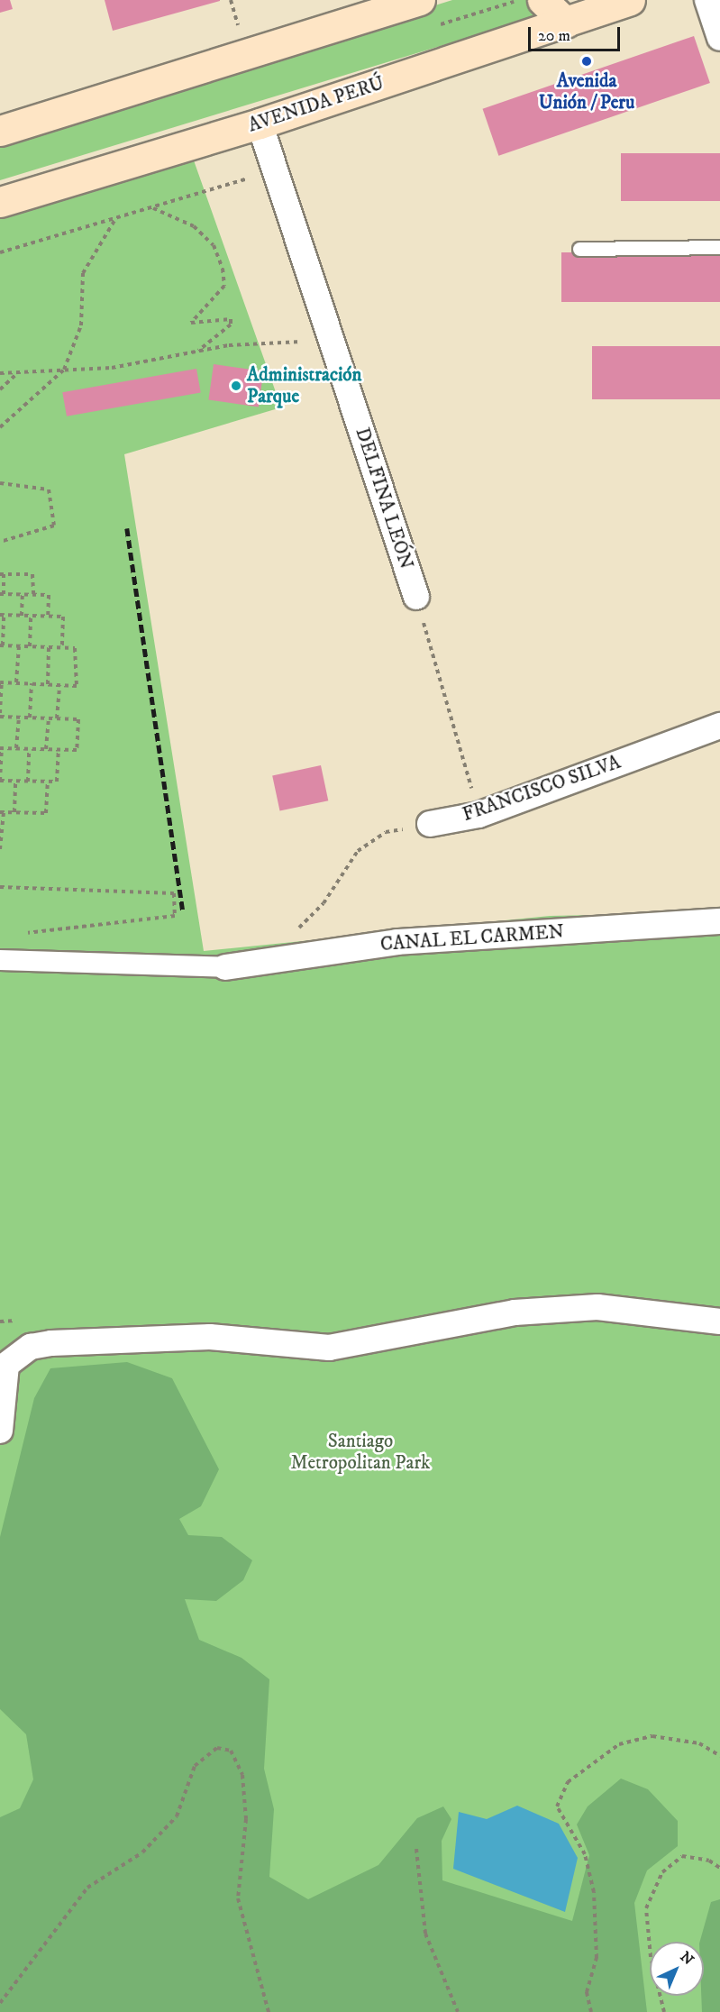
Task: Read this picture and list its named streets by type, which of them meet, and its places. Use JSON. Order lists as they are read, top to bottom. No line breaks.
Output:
{"streets":{"main road":["AVENIDA PERÚ"],"street":["DELFINA LEÓN","FRANCISCO SILVA","CANAL EL CARMEN"]},"crossings":[["AVENIDA PERÚ","DELFINA LEÓN"]],"parks":["Santiago Metropolitan Park"],"places":["Avenida Unión / Peru","Administración Parque"],"scale_bar":"20 m","north":"top right"}
